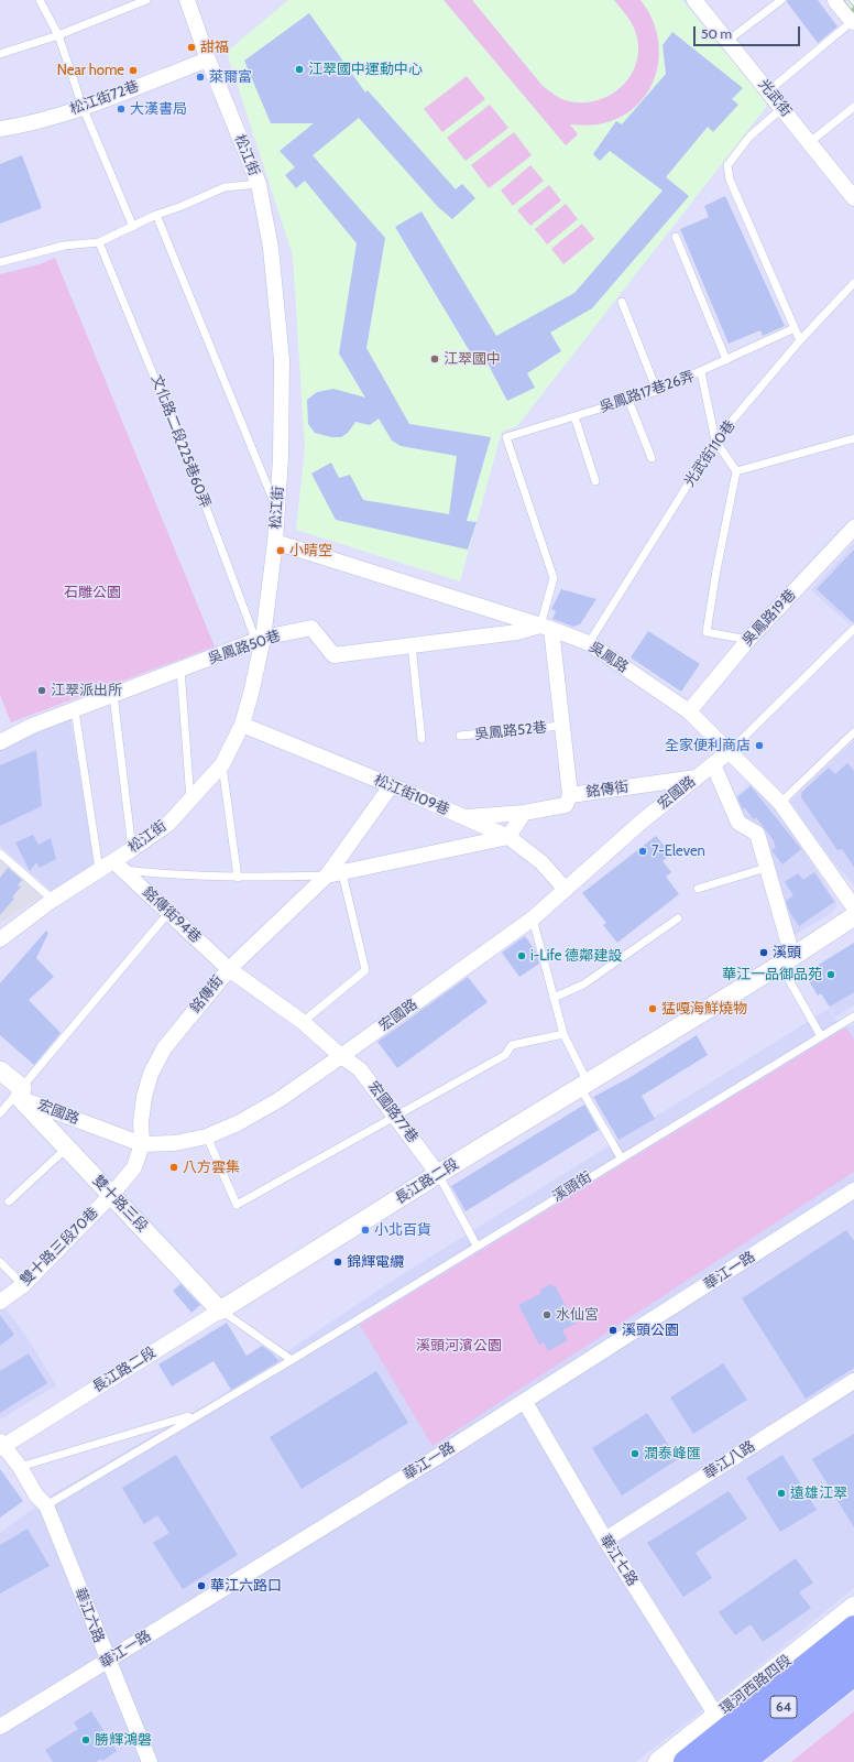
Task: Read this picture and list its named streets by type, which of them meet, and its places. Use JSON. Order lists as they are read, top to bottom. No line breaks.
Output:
{"streets":{"highway":["64"],"main road":["環河西路四段"],"street":["松江街72巷","光武街","松江街","吳鳳路19巷","吳鳳路50巷","吳鳳路","吳鳳路52巷","銘傳街","宏國路","松江街109巷","銘傳街94巷","宏國路77巷","長江路二段","雙十路三段","雙十路三段70巷","華江一路","華江八路","華江七路","華江六路"],"lane":["吳鳳路17巷26弄","文化路二段225巷60弄","光武街110巷","溪頭街"]},"crossings":[["松江街72巷","松江街"],["松江街","文化路二段225巷60弄"],["松江街","吳鳳路50巷"],["松江街","吳鳳路"],["松江街","松江街109巷"],["松江街","銘傳街94巷"],["吳鳳路17巷26弄","吳鳳路50巷"],["吳鳳路17巷26弄","吳鳳路"],["吳鳳路17巷26弄","吳鳳路52巷"],["文化路二段225巷60弄","吳鳳路50巷"],["光武街110巷","吳鳳路"],["吳鳳路19巷","吳鳳路"],["吳鳳路50巷","吳鳳路"],["吳鳳路50巷","吳鳳路52巷"],["吳鳳路","吳鳳路52巷"],["吳鳳路","宏國路"],["吳鳳路52巷","銘傳街"],["銘傳街","宏國路"],["銘傳街","松江街109巷"],["銘傳街","銘傳街94巷"],["銘傳街","雙十路三段70巷"],["宏國路","松江街109巷"],["宏國路","宏國路77巷"],["宏國路","雙十路三段"],["宏國路","雙十路三段70巷"],["銘傳街94巷","宏國路77巷"],["宏國路77巷","長江路二段"],["長江路二段","雙十路三段"],["長江路二段","華江六路"],["雙十路三段","雙十路三段70巷"],["華江一路","華江七路"],["華江一路","華江六路"],["華江八路","華江七路"],["華江七路","環河西路四段"]],"parks":["石雕公園","溪頭河濱公園"],"places":["甜福","江翠國中運動中心","Near home","萊爾富","大漢書局","江翠國中","小晴空","江翠派出所","全家便利商店","7-Eleven","溪頭","i-Life 德鄰建設","華江一品御品苑","猛嘎海鮮燒物","八方雲集","小北百貨","錦輝電纜","水仙宮","溪頭公園","潤泰峰匯","遠雄江翠","華江六路口","勝輝鴻磐"],"scale_bar":"50 m"}
